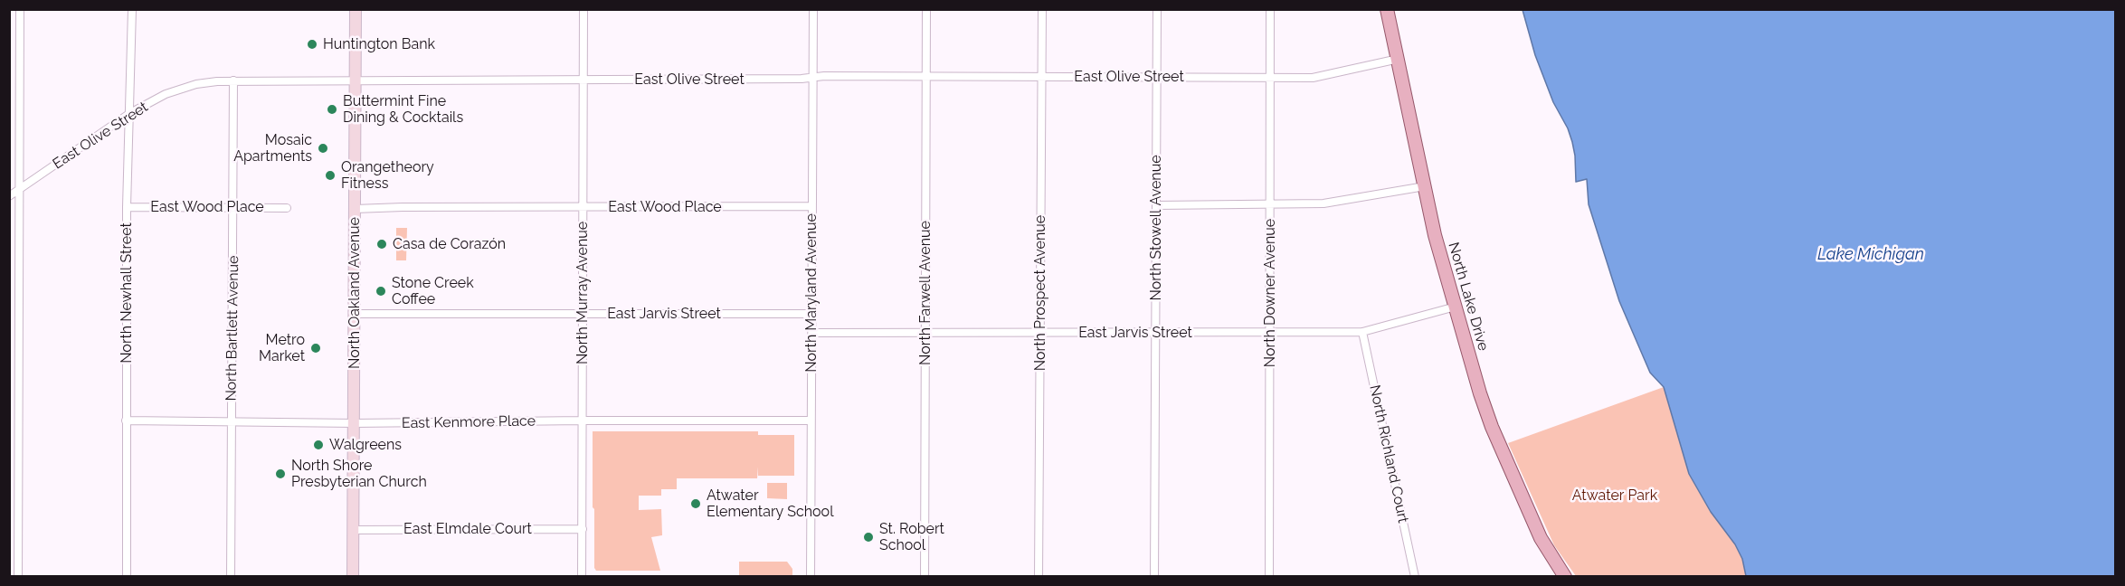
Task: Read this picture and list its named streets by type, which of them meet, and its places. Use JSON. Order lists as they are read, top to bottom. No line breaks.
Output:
{"streets":{"main road":["North Oakland Avenue","North Lake Drive"],"street":["East Olive Street","East Wood Place","North Stowell Avenue","North Newhall Street","North Murray Avenue","North Maryland Avenue","North Farwell Avenue","North Prospect Avenue","North Downer Avenue","East Jarvis Street","North Bartlett Avenue","East Kenmore Place","North Richland Court","East Elmdale Court"]},"crossings":[["East Olive Street","North Stowell Avenue"],["East Olive Street","North Newhall Street"],["East Olive Street","North Oakland Avenue"],["East Olive Street","North Murray Avenue"],["East Olive Street","North Maryland Avenue"],["East Olive Street","North Farwell Avenue"],["East Olive Street","North Prospect Avenue"],["East Olive Street","North Downer Avenue"],["East Olive Street","North Lake Drive"],["East Olive Street","North Bartlett Avenue"],["East Wood Place","North Newhall Street"],["East Wood Place","North Oakland Avenue"],["East Wood Place","North Murray Avenue"],["East Wood Place","North Maryland Avenue"],["East Wood Place","North Bartlett Avenue"],["North Stowell Avenue","East Jarvis Street"],["North Newhall Street","East Kenmore Place"],["North Oakland Avenue","East Jarvis Street"],["North Oakland Avenue","East Kenmore Place"],["North Oakland Avenue","East Elmdale Court"],["North Murray Avenue","East Jarvis Street"],["North Murray Avenue","East Kenmore Place"],["North Murray Avenue","East Elmdale Court"],["North Maryland Avenue","East Jarvis Street"],["North Maryland Avenue","East Kenmore Place"],["North Farwell Avenue","East Jarvis Street"],["North Prospect Avenue","East Jarvis Street"],["North Downer Avenue","East Jarvis Street"],["North Lake Drive","East Jarvis Street"],["East Jarvis Street","North Richland Court"],["North Bartlett Avenue","East Kenmore Place"]],"water":["Lake Michigan"],"parks":["Atwater Park"],"places":["Huntington Bank","Buttermint Fine Dining & Cocktails","Mosaic Apartments","Orangetheory Fitness","Casa de Corazón","Stone Creek Coffee","Metro Market","Walgreens","North Shore Presbyterian Church","Atwater Elementary School","St. Robert School"]}
